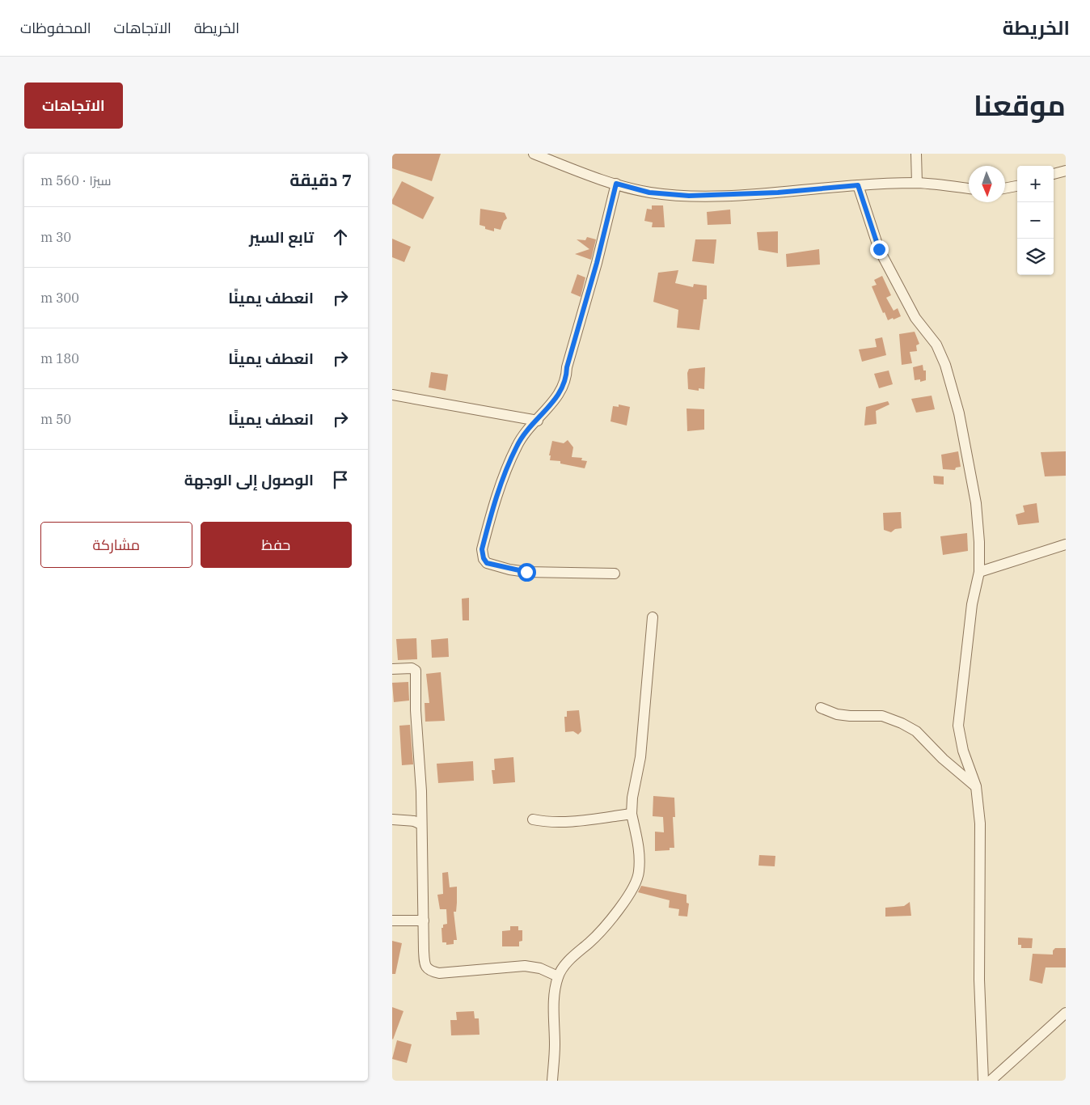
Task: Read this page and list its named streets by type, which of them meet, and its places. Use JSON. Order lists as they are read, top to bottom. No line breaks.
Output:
{"north":"bottom","page":{"header":"الخريطة","nav":["الخريطة","الاتجاهات","المحفوظات"],"title":"موقعنا","buttons":["الاتجاهات",["حفظ","مشاركة"]],"heading":["7 دقيقة","سيرًا · 560 m"],"map_buttons":["+","−"],"list":[["تابع السير","30 m"],["انعطف يمينًا","300 m"],["انعطف يمينًا","180 m"],["انعطف يمينًا","50 m"],"الوصول إلى الوجهة"]}}
